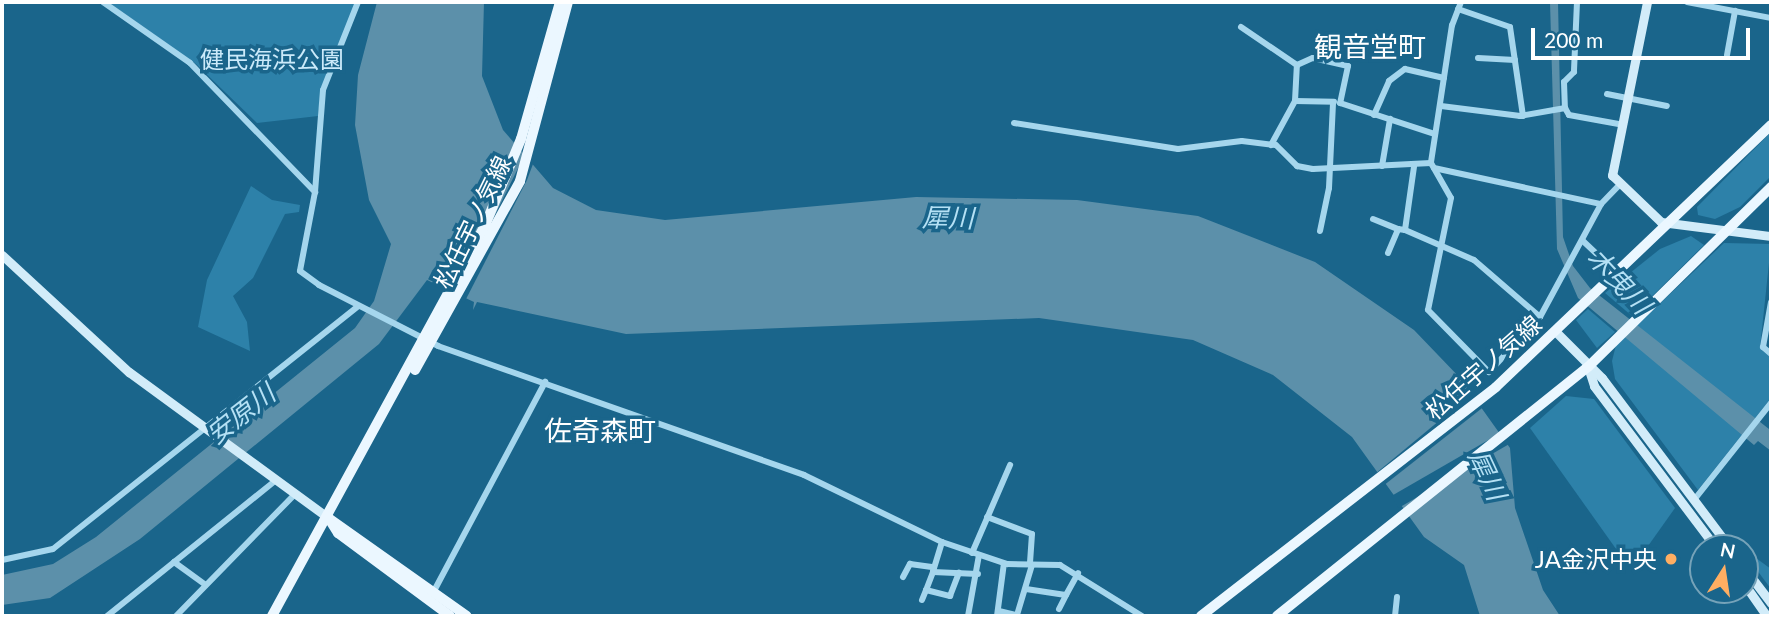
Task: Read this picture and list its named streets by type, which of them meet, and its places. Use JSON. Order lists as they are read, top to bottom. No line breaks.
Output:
{"streets":{"main road":["松任宇ノ気線"]},"districts":["観音堂町","佐奇森町"],"water":["犀川","木曳川","安原川"],"parks":["健民海浜公園"],"places":["JA金沢中央"],"scale_bar":"200 m","north":"top"}
